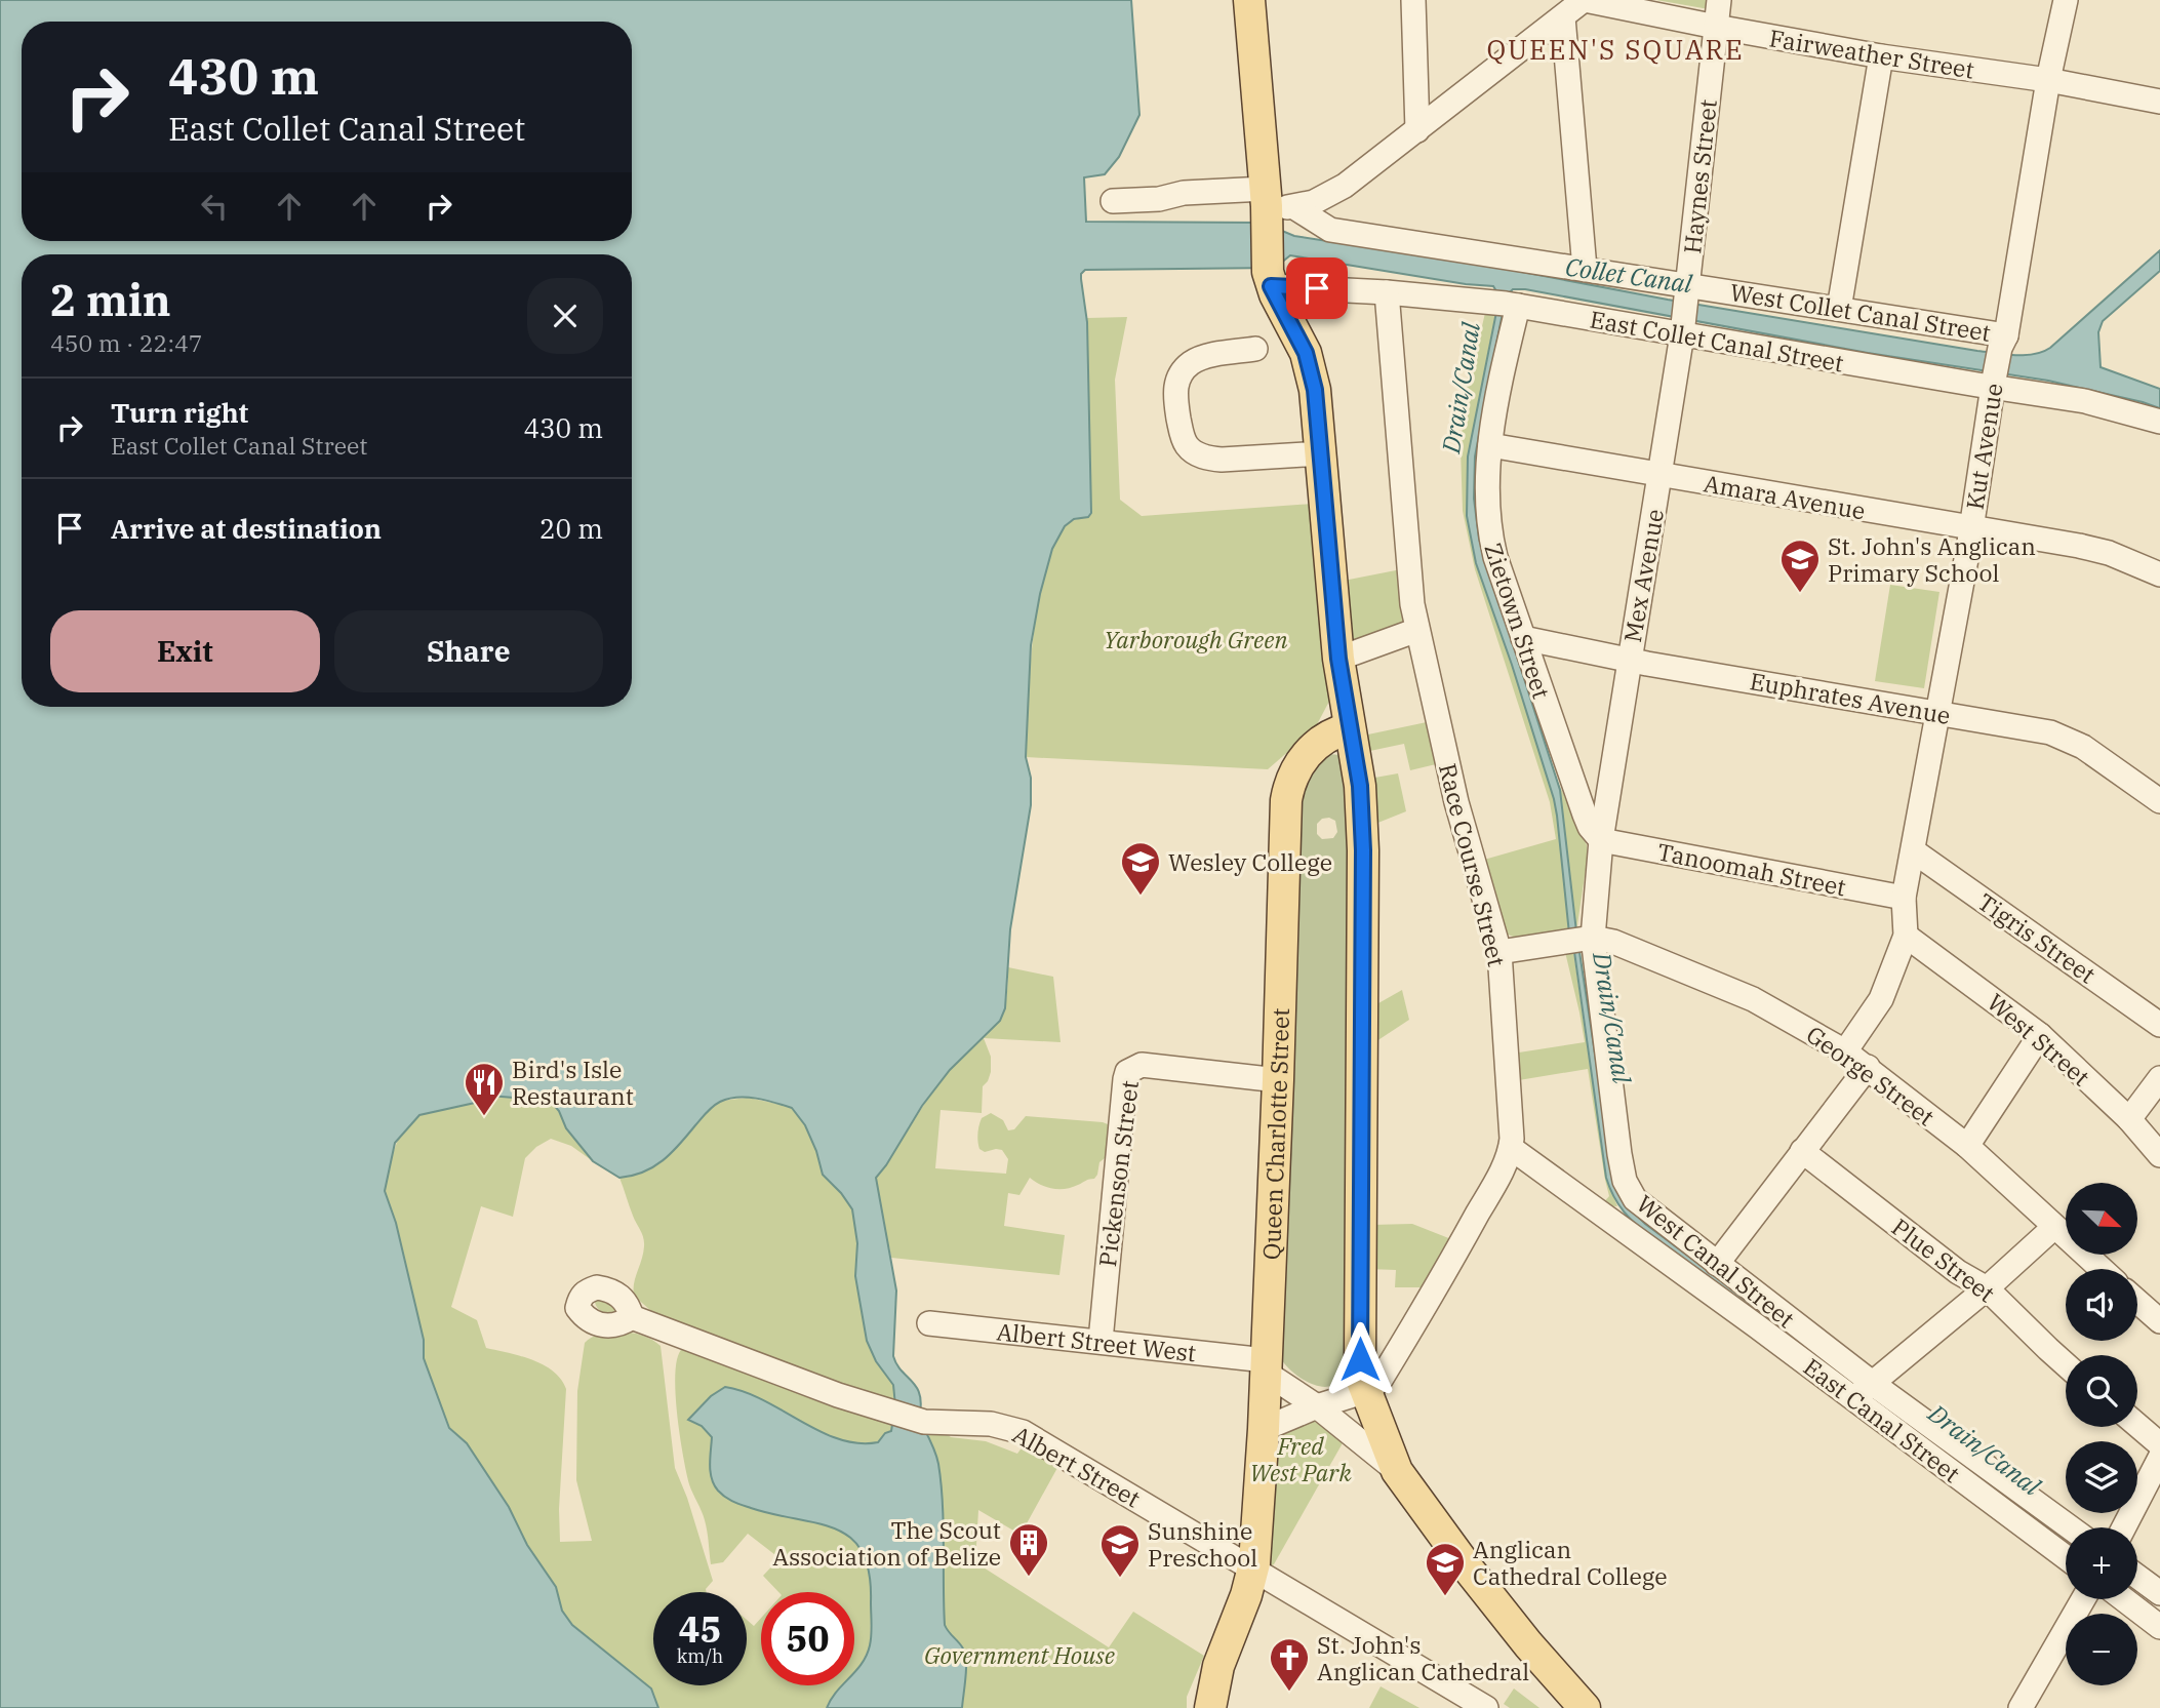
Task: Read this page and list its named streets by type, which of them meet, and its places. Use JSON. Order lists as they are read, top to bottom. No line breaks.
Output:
{"streets":{"main road":["Queen Charlotte Street","Albert Street West"],"street":["Fairweather Street","Haynes Street","West Collet Canal Street","East Collet Canal Street","Kut Avenue","Amara Avenue","Mex Avenue","Zietown Street","Euphrates Avenue","Race Course Street","Tanoomah Street","Tigris Street","West Street","George Street","Pickenson Street","Plue Street","West Canal Street","East Canal Street","Albert Street"]},"crossings":[["Fairweather Street","Haynes Street"],["Fairweather Street","Kut Avenue"],["Haynes Street","West Collet Canal Street"],["Haynes Street","East Collet Canal Street"],["Haynes Street","Mex Avenue"],["West Collet Canal Street","East Collet Canal Street"],["West Collet Canal Street","Kut Avenue"],["West Collet Canal Street","Mex Avenue"],["East Collet Canal Street","Kut Avenue"],["East Collet Canal Street","Mex Avenue"],["East Collet Canal Street","Zietown Street"],["East Collet Canal Street","Race Course Street"],["Kut Avenue","Amara Avenue"],["Kut Avenue","Euphrates Avenue"],["Kut Avenue","Tanoomah Street"],["Kut Avenue","Tigris Street"],["Kut Avenue","West Street"],["Kut Avenue","George Street"],["Amara Avenue","Mex Avenue"],["Amara Avenue","Zietown Street"],["Mex Avenue","Zietown Street"],["Mex Avenue","Euphrates Avenue"],["Mex Avenue","Tanoomah Street"],["Mex Avenue","West Canal Street"],["Zietown Street","Euphrates Avenue"],["Zietown Street","Tanoomah Street"],["Zietown Street","West Canal Street"],["Race Course Street","George Street"],["Race Course Street","East Canal Street"],["Tanoomah Street","West Canal Street"],["George Street","West Canal Street"],["Queen Charlotte Street","Pickenson Street"],["Queen Charlotte Street","Albert Street West"],["Queen Charlotte Street","Albert Street"],["Pickenson Street","Albert Street West"],["West Canal Street","East Canal Street"]],"districts":["QUEEN'S SQUARE"],"water":["Collet Canal","Drain/Canal"],"parks":["Yarborough Green","Fred West Park","Government House"],"places":{"school or university":["St. John's Anglican Primary School","Wesley College","Sunshine Preschool","Anglican Cathedral College"],"restaurant":["Bird's Isle Restaurant"],"building":["The Scout Association of Belize"],"church":["St. John's Anglican Cathedral"]},"north":"bottom right","page":{"turn":["430 m","East Collet Canal Street"],"heading":["2 min","450 m · 22:47"],"list":[{"name":"Turn right","note":"East Collet Canal Street","value":"430 m"},{"name":"Arrive at destination","value":"20 m"}],"buttons":["Exit","Share"],"map_buttons":["+","−"],"speed":"45 km/h","limit":"50"}}
